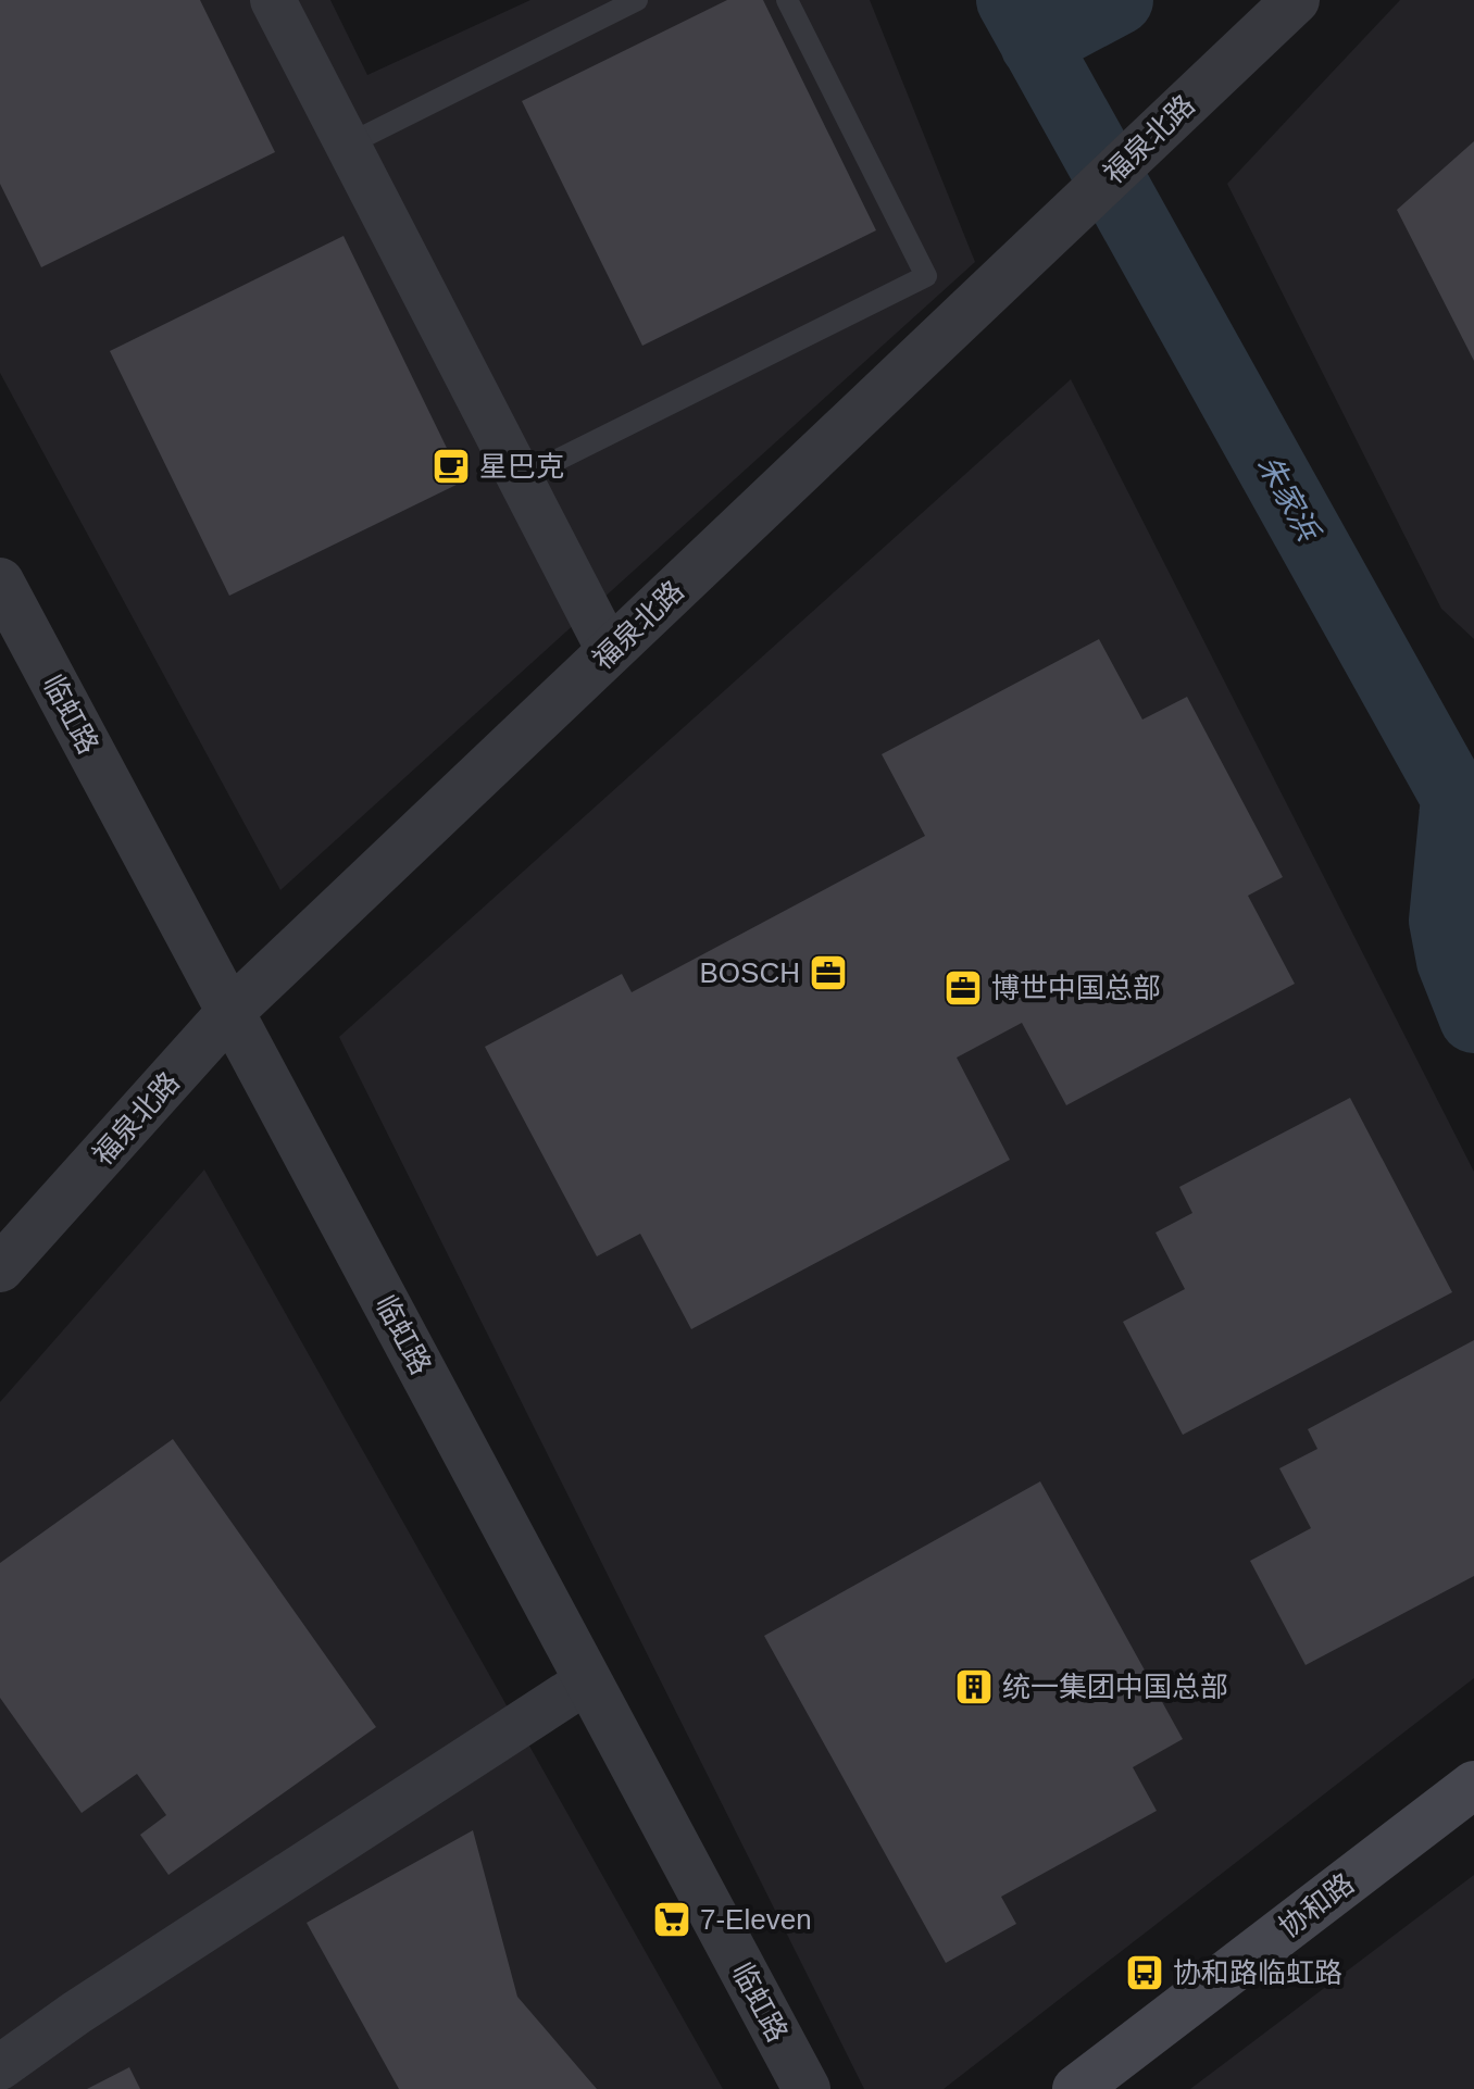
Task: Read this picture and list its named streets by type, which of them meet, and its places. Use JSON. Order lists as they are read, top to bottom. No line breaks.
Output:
{"streets":{"main road":["协和路"],"street":["福泉北路","临虹路"]},"crossings":[["福泉北路","临虹路"]],"water":["朱家浜"],"places":{"cafe":["星巴克"],"office":["BOSCH","博世中国总部"],"building":["统一集团中国总部"],"supermarket":["7-Eleven"],"bus stop":["协和路临虹路"]}}
